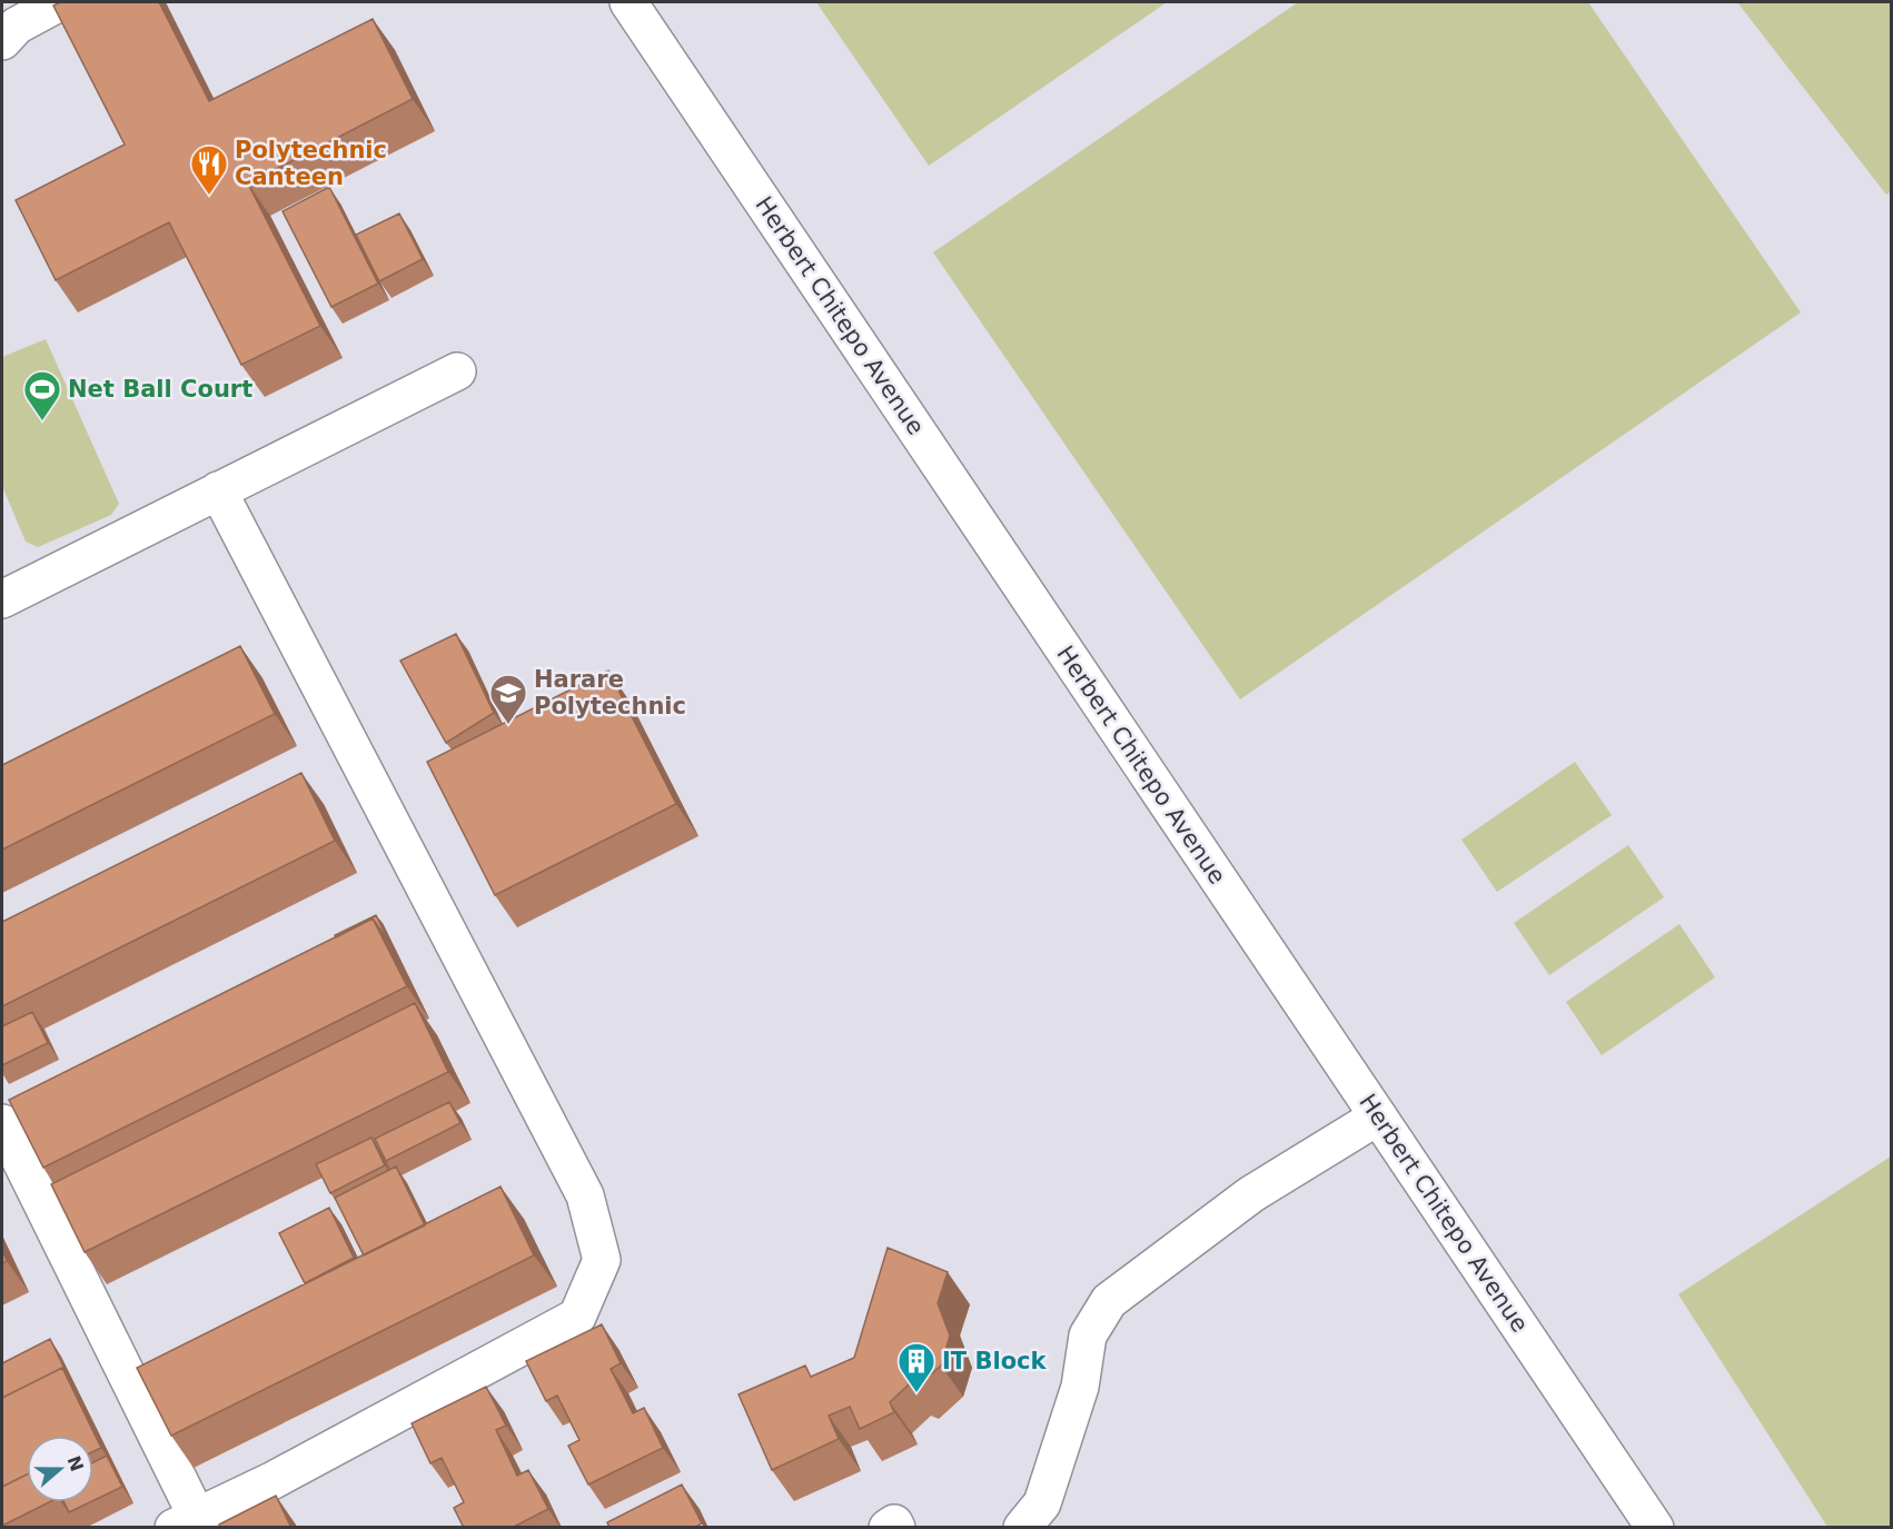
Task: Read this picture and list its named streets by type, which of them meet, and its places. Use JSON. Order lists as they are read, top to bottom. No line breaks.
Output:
{"streets":{"main road":["Herbert Chitepo Avenue"]},"places":{"restaurant":["Polytechnic Canteen"],"sports":["Net Ball Court"],"school or university":["Harare Polytechnic"],"building":["IT Block"]},"north":"right"}
